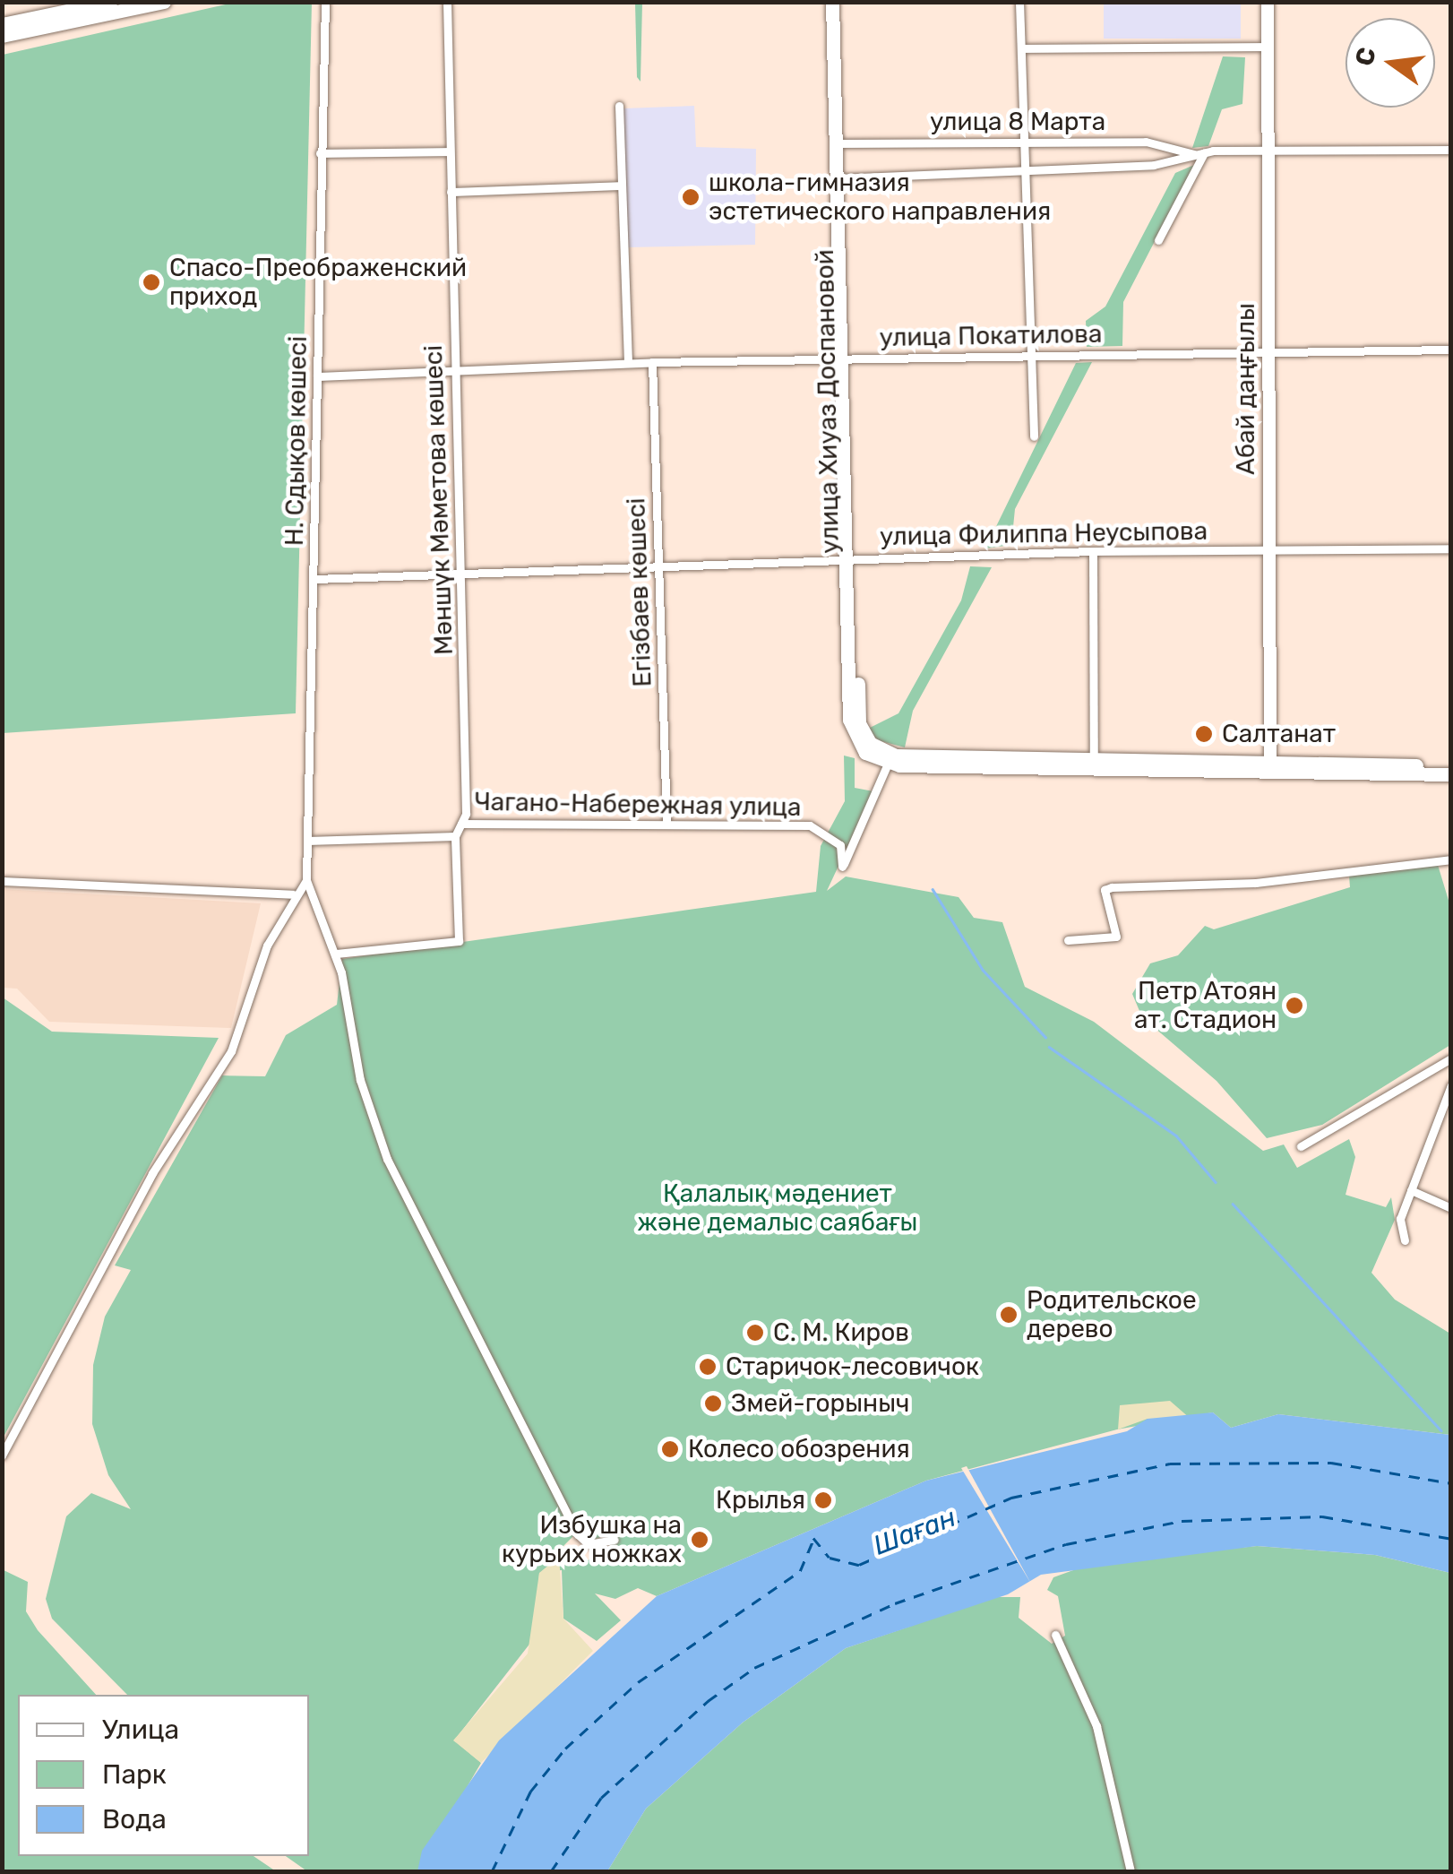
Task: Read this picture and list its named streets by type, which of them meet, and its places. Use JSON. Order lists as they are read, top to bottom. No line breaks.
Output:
{"streets":{"main road":["Абай даңғылы","улица Хиуаз Доспановой"],"street":["улица 8 Марта","улица Покатилова","Н. Сдықов көшесі","Мәншүк Мәметова көшесі","улица Филиппа Неусыпова","Егізбаев көшесі","Чагано-Набережная улица"]},"crossings":[["улица 8 Марта","Абай даңғылы"],["улица 8 Марта","улица Хиуаз Доспановой"],["улица Покатилова","Абай даңғылы"],["улица Покатилова","улица Хиуаз Доспановой"],["улица Покатилова","Н. Сдықов көшесі"],["улица Покатилова","Мәншүк Мәметова көшесі"],["улица Покатилова","Егізбаев көшесі"],["Абай даңғылы","улица Филиппа Неусыпова"],["улица Хиуаз Доспановой","улица Филиппа Неусыпова"],["улица Хиуаз Доспановой","Чагано-Набережная улица"],["Н. Сдықов көшесі","улица Филиппа Неусыпова"],["Мәншүк Мәметова көшесі","улица Филиппа Неусыпова"],["Мәншүк Мәметова көшесі","Чагано-Набережная улица"],["улица Филиппа Неусыпова","Егізбаев көшесі"],["Егізбаев көшесі","Чагано-Набережная улица"]],"water":["Шаған"],"parks":["Қалалық мәдениет және демалыс саябағы"],"places":["школа-гимназия эстетического направления","Спасо-Преображенский приход","Салтанат","Петр Атоян ат. Стадион","Родительское дерево","С. М. Киров","Старичок-лесовичок","Змей-горыныч","Колесо обозрения","Крылья","Избушка на курьих ножках"],"legend":["Улица","Парк","Вода"],"north":"left"}
